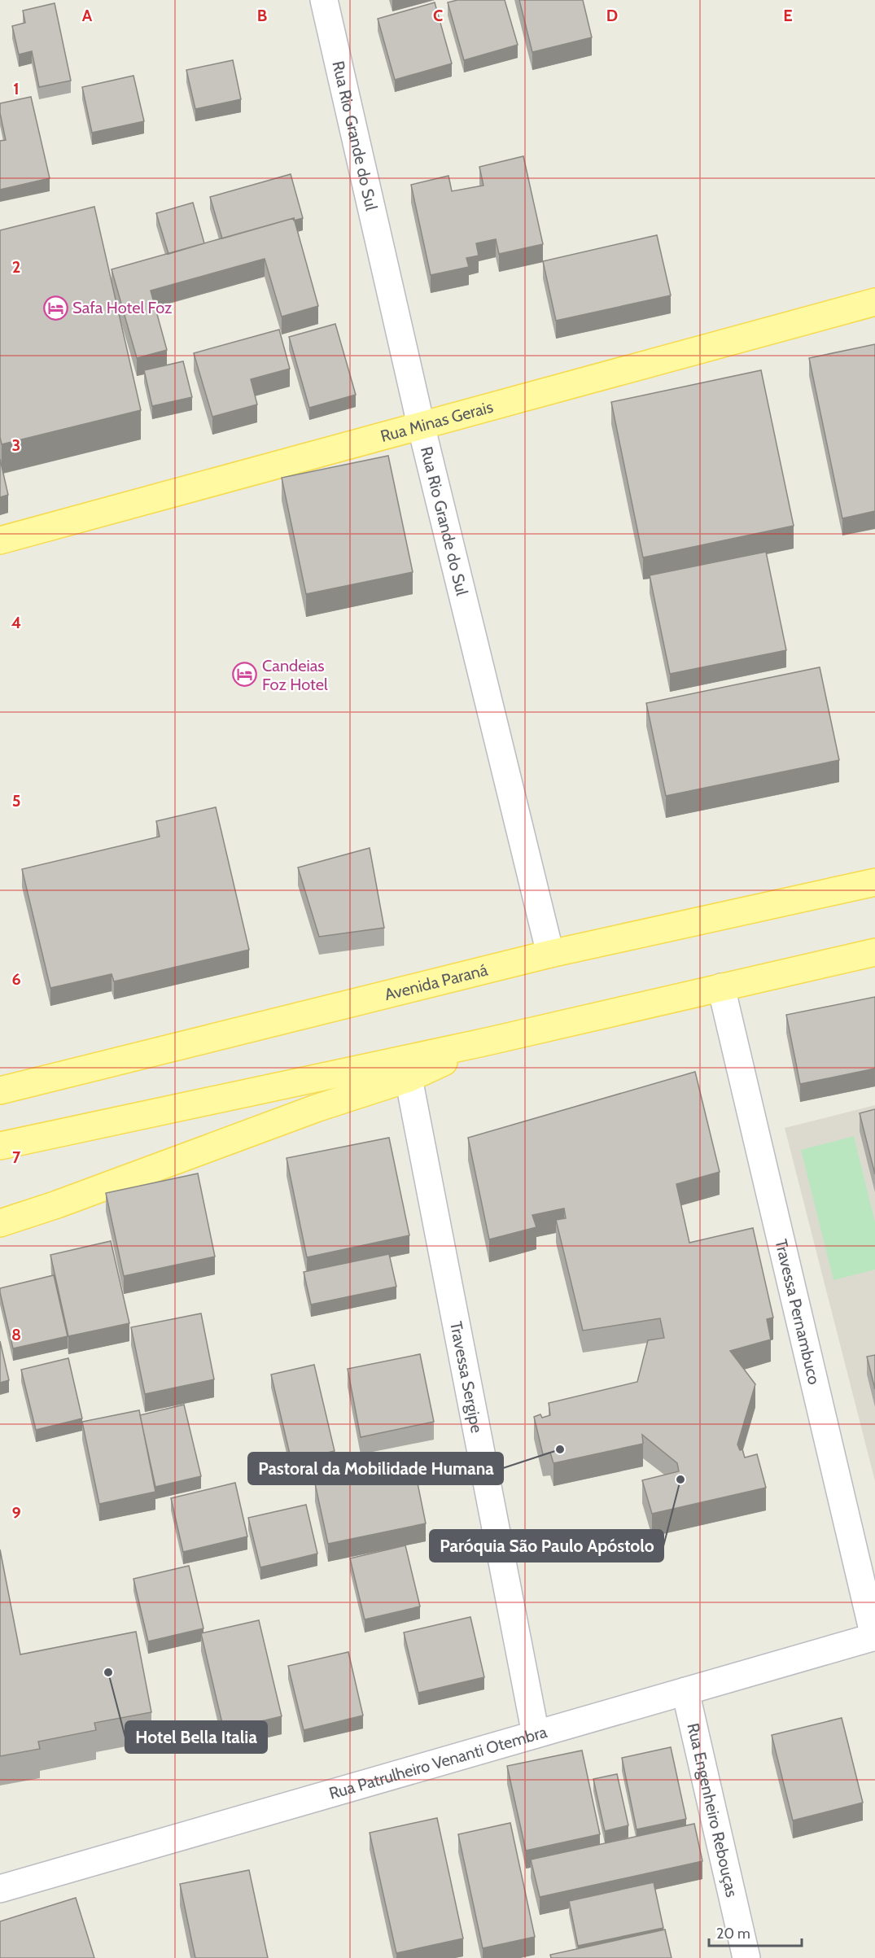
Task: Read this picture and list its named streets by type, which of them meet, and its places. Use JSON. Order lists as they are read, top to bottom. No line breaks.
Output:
{"streets":{"main road":["Rua Minas Gerais","Avenida Paraná"],"street":["Rua Rio Grande do Sul","Travessa Pernambuco","Travessa Sergipe","Rua Patrulheiro Venanti Otembra","Rua Engenheiro Rebouças"]},"crossings":[["Rua Rio Grande do Sul","Rua Minas Gerais"],["Rua Rio Grande do Sul","Avenida Paraná"],["Travessa Pernambuco","Rua Patrulheiro Venanti Otembra"],["Travessa Sergipe","Rua Patrulheiro Venanti Otembra"],["Rua Patrulheiro Venanti Otembra","Rua Engenheiro Rebouças"]],"places":{"hotel":["Safa Hotel Foz","Candeias Foz Hotel"],"other":["Pastoral da Mobilidade Humana","Paróquia São Paulo Apóstolo","Hotel Bella Italia"]},"scale_bar":"20 m","grid":{"columns":["A","B","C","D","E"],"rows":["1","2","3","4","5","6","7","8","9"]}}
